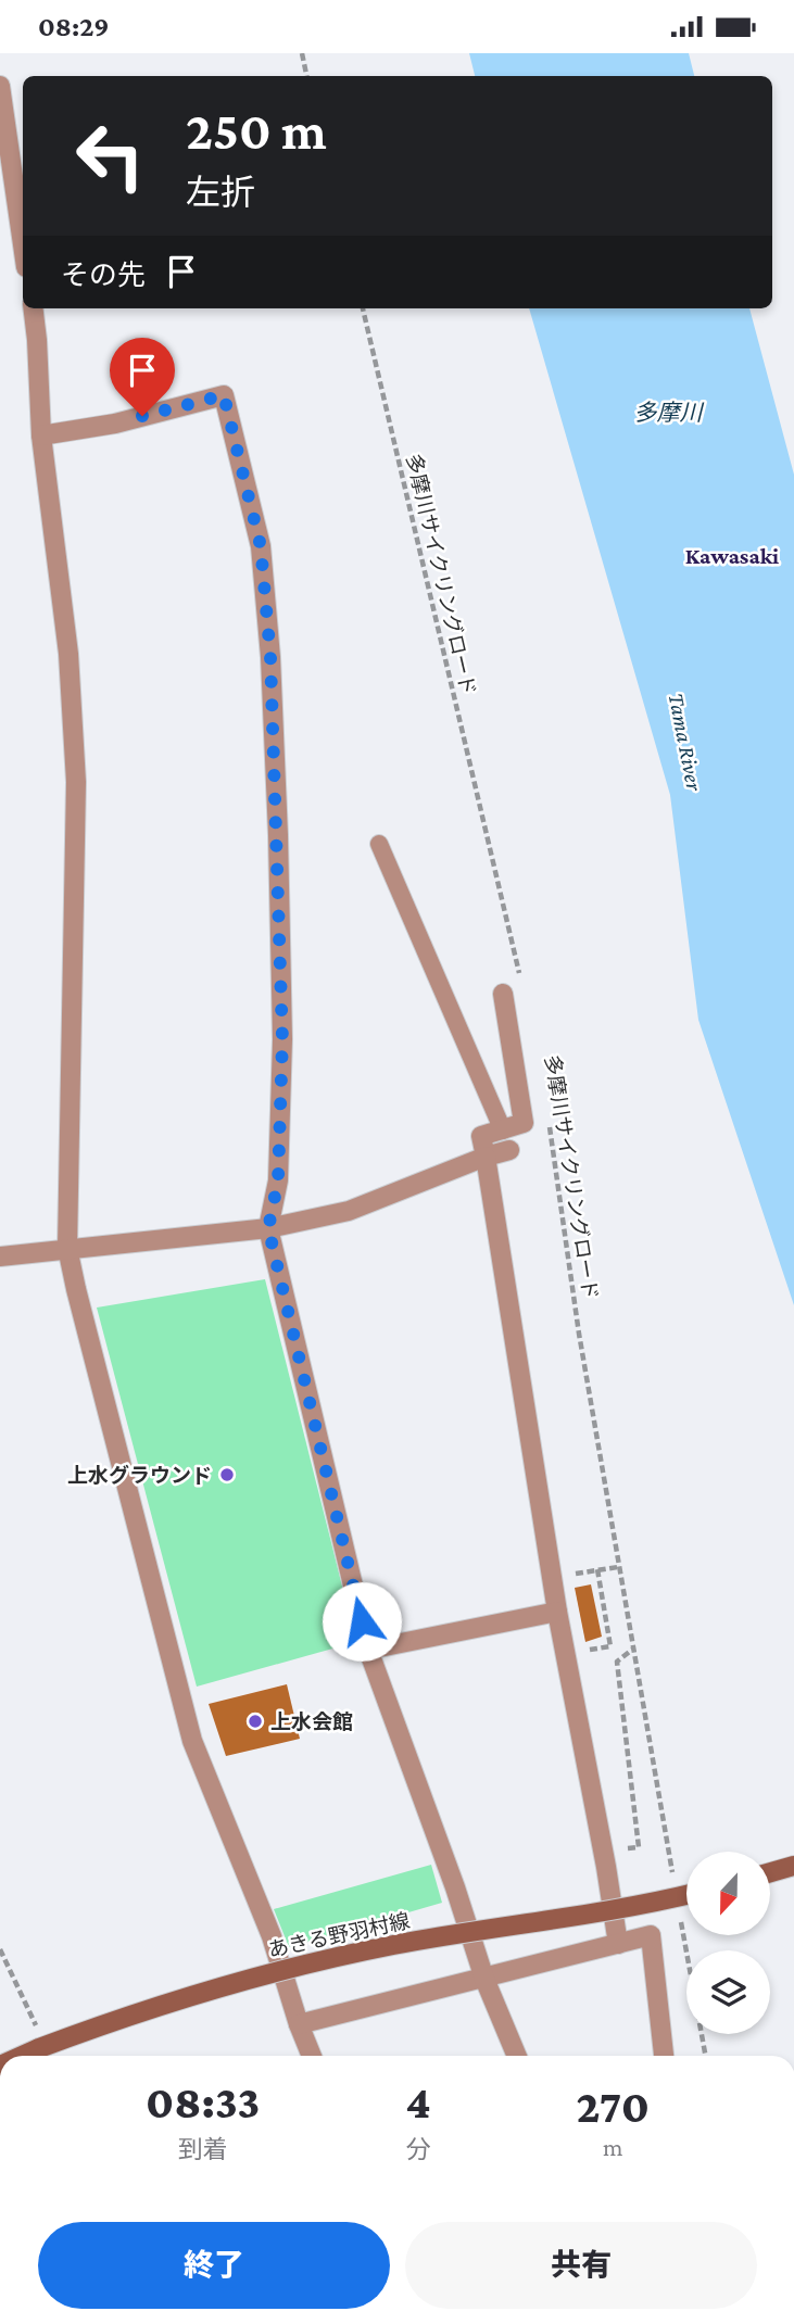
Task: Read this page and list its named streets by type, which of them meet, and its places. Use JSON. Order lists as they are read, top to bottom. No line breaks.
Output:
{"streets":{"main road":["あきる野羽村線"],"path":["多摩川サイクリングロード"]},"districts":["Kawasaki"],"water":["多摩川","Tama River"],"places":["上水グラウンド","上水会館"],"north":"bottom","page":{"status":"08:29","turn":["250 m","左折"],"then":"その先","eta":["08:33","到着","4","分","270","m"],"buttons":["終了","共有"]}}
